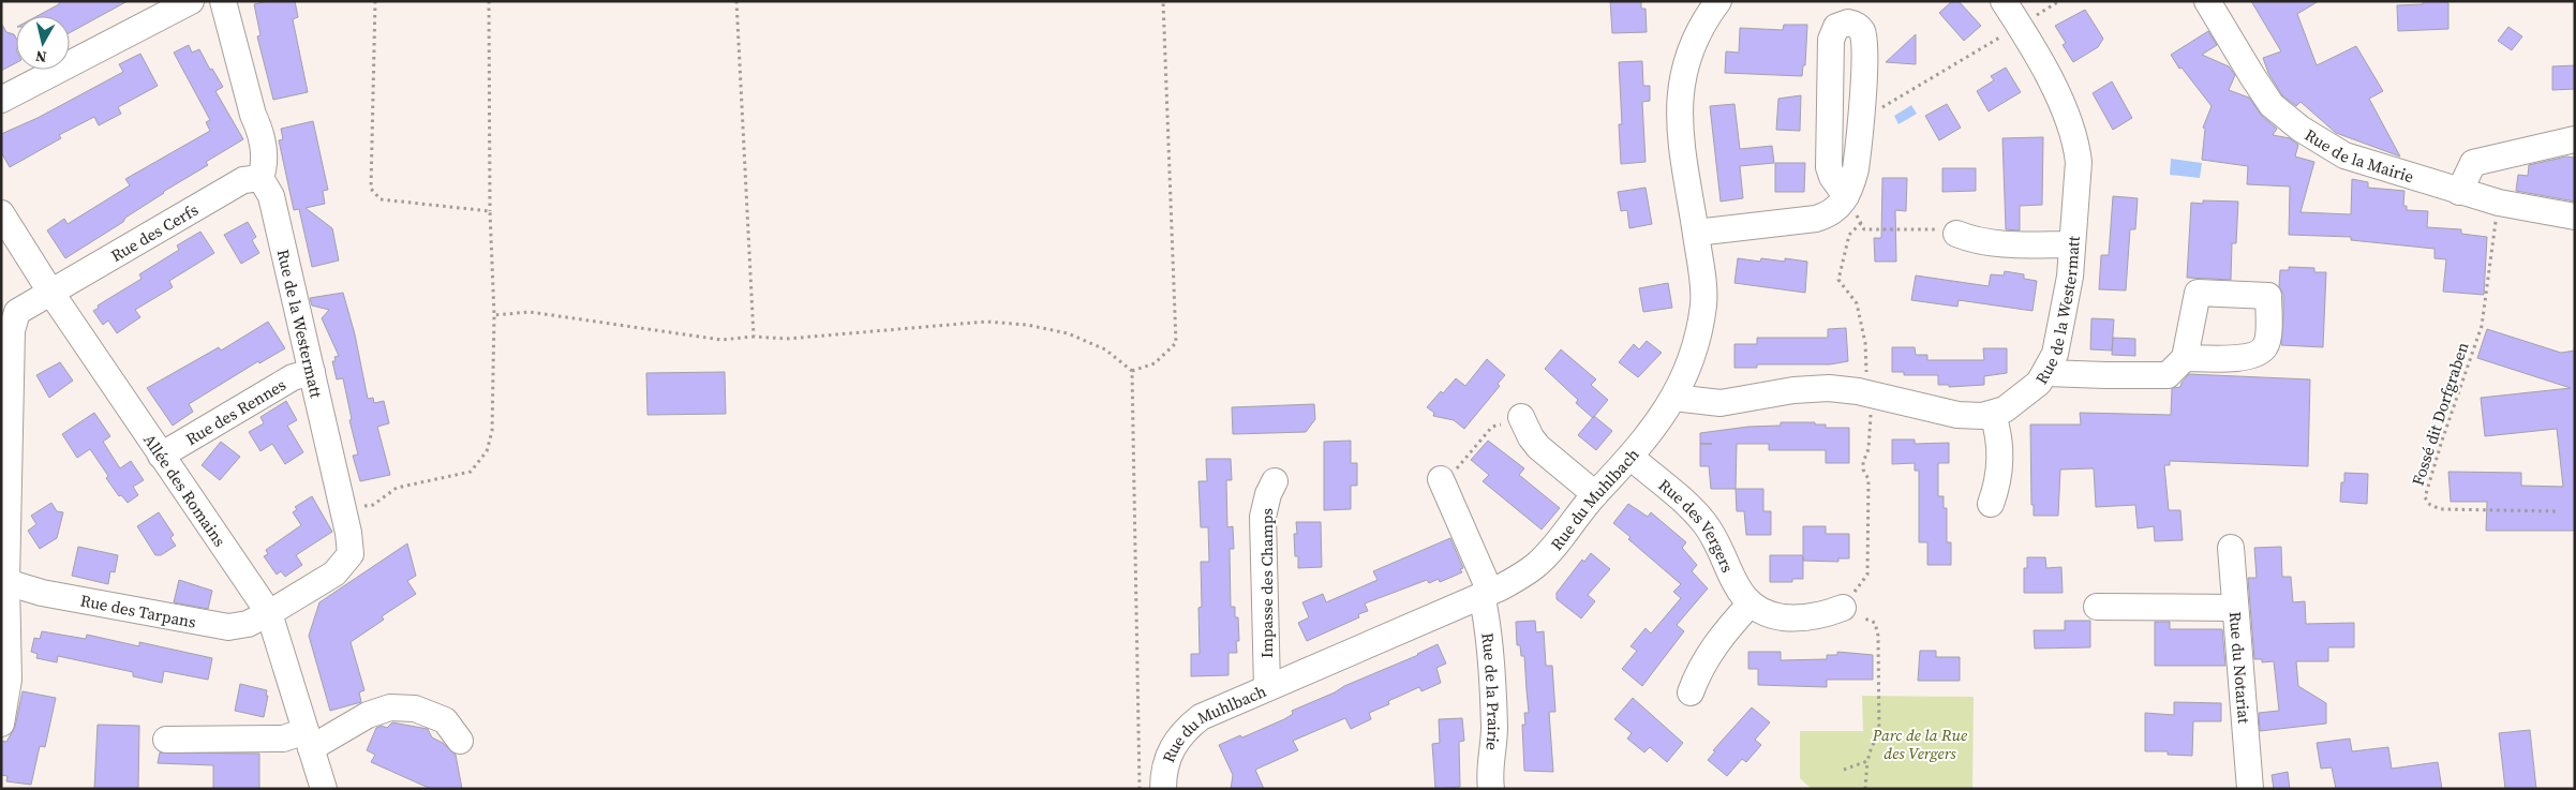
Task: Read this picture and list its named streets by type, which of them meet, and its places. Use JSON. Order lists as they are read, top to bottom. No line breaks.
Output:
{"streets":{"street":["Rue de la Mairie","Rue des Cerfs","Rue de la Westermatt","Rue des Rennes","Allée des Romains","Rue du Muhlbach","Rue des Vergers","Impasse des Champs","Rue des Tarpans","Rue du Notariat","Rue de la Prairie"],"path":["Fossé dit Dorfgraben"]},"crossings":[["Rue de la Mairie","Fossé dit Dorfgraben"],["Rue des Cerfs","Rue de la Westermatt"],["Rue des Cerfs","Allée des Romains"],["Rue de la Westermatt","Rue des Rennes"],["Rue de la Westermatt","Allée des Romains"],["Rue de la Westermatt","Rue du Muhlbach"],["Rue de la Westermatt","Rue des Tarpans"],["Rue des Rennes","Allée des Romains"],["Allée des Romains","Rue des Tarpans"],["Rue du Muhlbach","Rue des Vergers"],["Rue du Muhlbach","Impasse des Champs"],["Rue du Muhlbach","Rue de la Prairie"]],"parks":["Parc de la Rue des Vergers"],"north":"bottom"}
